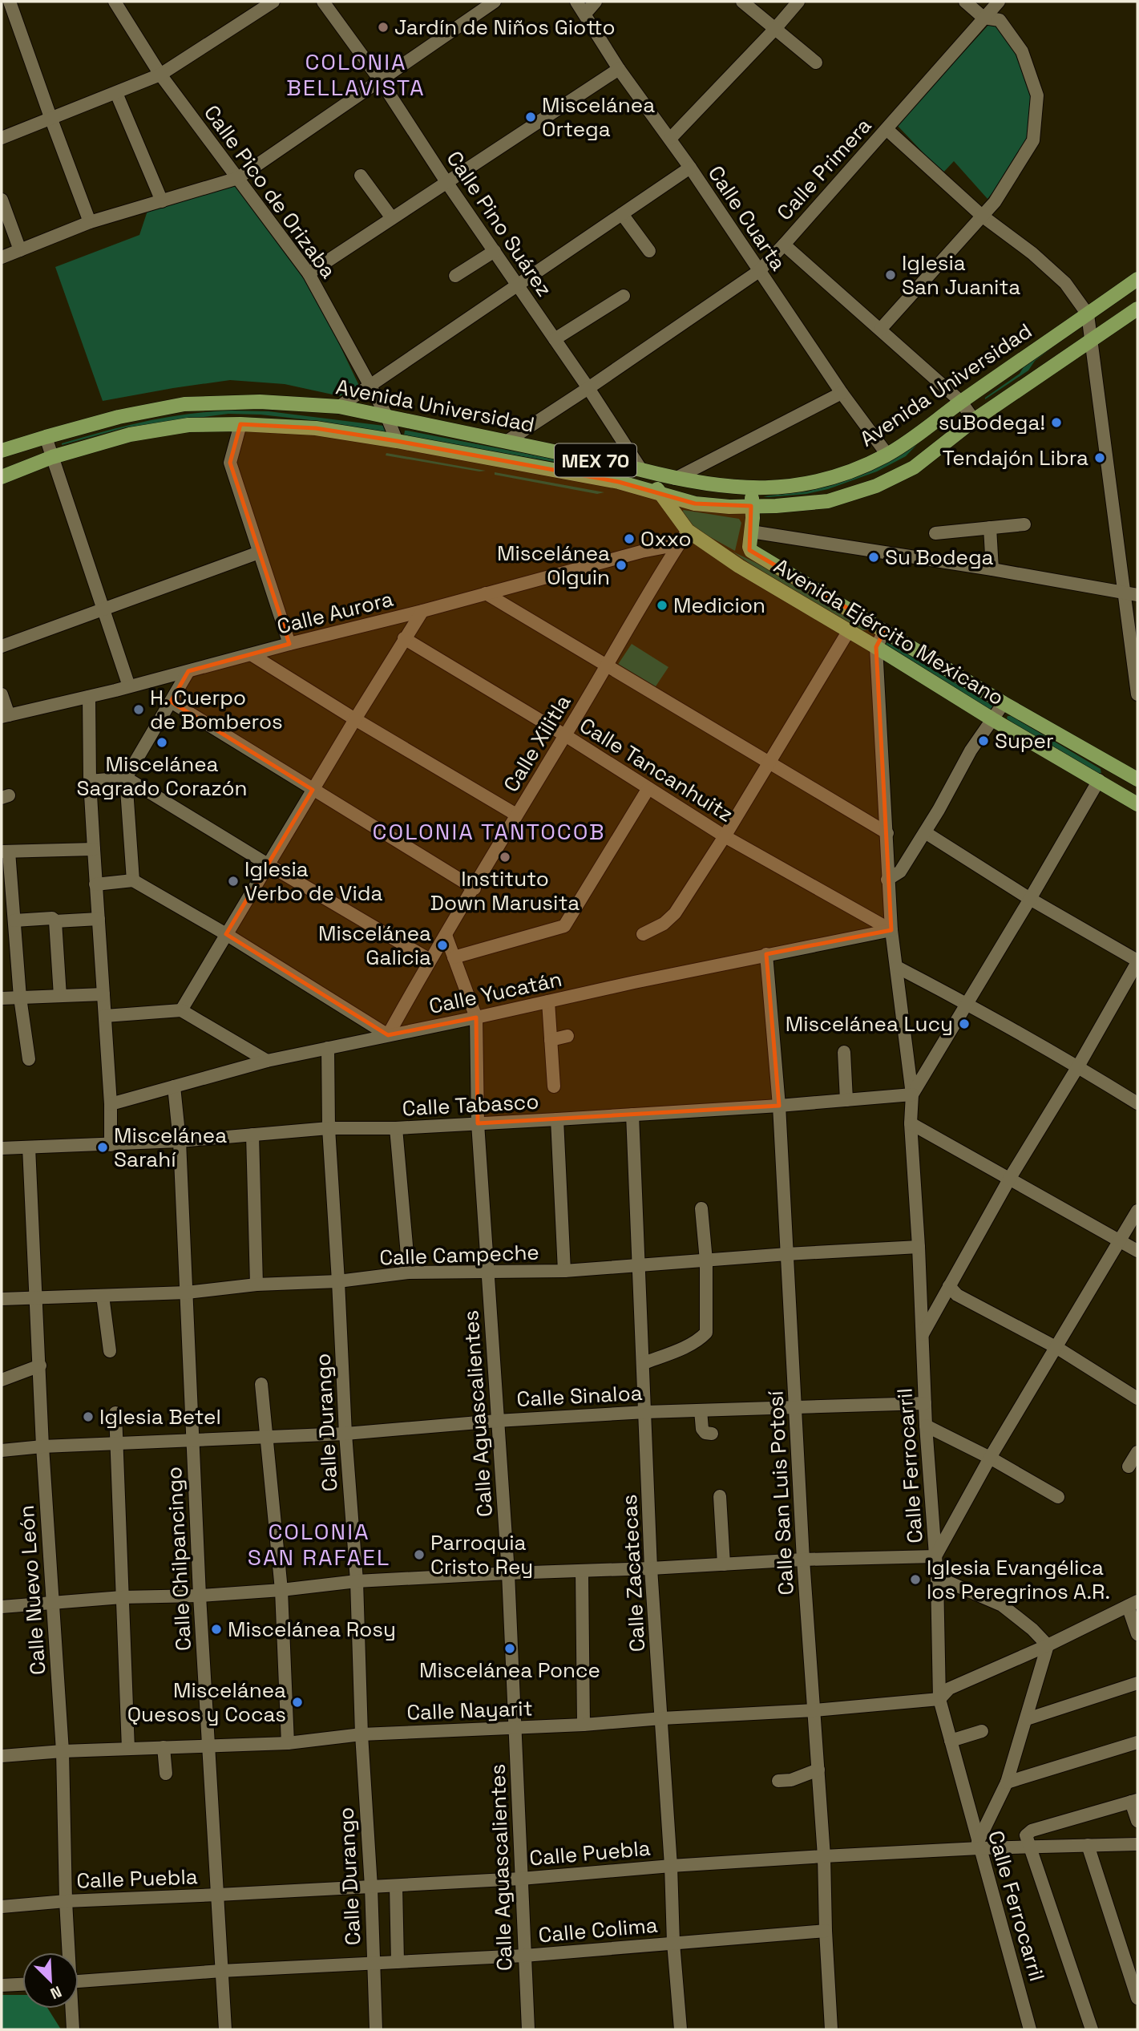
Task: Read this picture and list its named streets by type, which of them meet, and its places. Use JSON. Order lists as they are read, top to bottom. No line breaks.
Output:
{"streets":{"main road":["Avenida Universidad","MEX 70","Avenida Ejército Mexicano"],"street":["Calle Primera","Calle Pico de Orizaba","Calle Cuarta","Calle Pino Suárez","Calle Aurora","Calle Xilitla","Calle Tancanhuitz","Calle Yucatán","Calle Tabasco","Calle Campeche","Calle Sinaloa","Calle Aguascalientes","Calle Durango","Calle Ferrocarril","Calle San Luis Potosí","Calle Chilpancingo","Calle Zacatecas","Calle Nuevo León","Calle Nayarit","Calle Puebla","Calle Colima"]},"crossings":[["Calle Primera","Avenida Universidad"],["Calle Pico de Orizaba","Avenida Universidad"],["Calle Cuarta","Avenida Universidad"],["Calle Pino Suárez","Avenida Universidad"],["Calle Pino Suárez","Avenida Ejército Mexicano"],["Avenida Universidad","Avenida Ejército Mexicano"],["Calle Aurora","Calle Xilitla"],["Avenida Ejército Mexicano","Calle Xilitla"],["Calle Xilitla","Calle Tancanhuitz"],["Calle Xilitla","Calle Yucatán"],["Calle Xilitla","Calle Aguascalientes"],["Calle Tancanhuitz","Calle Yucatán"],["Calle Yucatán","Calle Aguascalientes"],["Calle Yucatán","Calle Durango"],["Calle Yucatán","Calle San Luis Potosí"],["Calle Yucatán","Calle Chilpancingo"],["Calle Tabasco","Calle Aguascalientes"],["Calle Tabasco","Calle Durango"],["Calle Tabasco","Calle San Luis Potosí"],["Calle Tabasco","Calle Chilpancingo"],["Calle Tabasco","Calle Zacatecas"],["Calle Tabasco","Calle Nuevo León"],["Calle Campeche","Calle Aguascalientes"],["Calle Campeche","Calle Durango"],["Calle Campeche","Calle Ferrocarril"],["Calle Campeche","Calle San Luis Potosí"],["Calle Campeche","Calle Chilpancingo"],["Calle Campeche","Calle Zacatecas"],["Calle Campeche","Calle Nuevo León"],["Calle Sinaloa","Calle Aguascalientes"],["Calle Sinaloa","Calle Durango"],["Calle Sinaloa","Calle Ferrocarril"],["Calle Sinaloa","Calle San Luis Potosí"],["Calle Sinaloa","Calle Chilpancingo"],["Calle Sinaloa","Calle Zacatecas"],["Calle Sinaloa","Calle Nuevo León"],["Calle Aguascalientes","Calle Nayarit"],["Calle Aguascalientes","Calle Puebla"],["Calle Aguascalientes","Calle Colima"],["Calle Durango","Calle Nayarit"],["Calle Durango","Calle Puebla"],["Calle Durango","Calle Colima"],["Calle Ferrocarril","Calle Nayarit"],["Calle Ferrocarril","Calle Puebla"],["Calle San Luis Potosí","Calle Nayarit"],["Calle San Luis Potosí","Calle Puebla"],["Calle San Luis Potosí","Calle Colima"],["Calle Chilpancingo","Calle Nayarit"],["Calle Chilpancingo","Calle Puebla"],["Calle Chilpancingo","Calle Colima"],["Calle Zacatecas","Calle Nayarit"],["Calle Zacatecas","Calle Puebla"],["Calle Zacatecas","Calle Colima"],["Calle Nuevo León","Calle Nayarit"],["Calle Nuevo León","Calle Puebla"]],"districts":["COLONIA BELLAVISTA","COLONIA TANTOCOB","COLONIA SAN RAFAEL"],"places":["Jardín de Niños Giotto","Miscelánea Ortega","Iglesia San Juanita","suBodega!","Tendajón Libra","Oxxo","Su Bodega","Miscelánea Olguin","Medicion","H. Cuerpo de Bomberos","Super","Miscelánea Sagrado Corazón","Instituto Down Marusita","Iglesia Verbo de Vida","Miscelánea Galicia","Miscelánea Lucy","Miscelánea Sarahí","Iglesia Betel","Parroquia Cristo Rey","Iglesia Evangélica los Peregrinos A.R.","Miscelánea Rosy","Miscelánea Ponce","Miscelánea Quesos y Cocas"],"north":"bottom right"}
